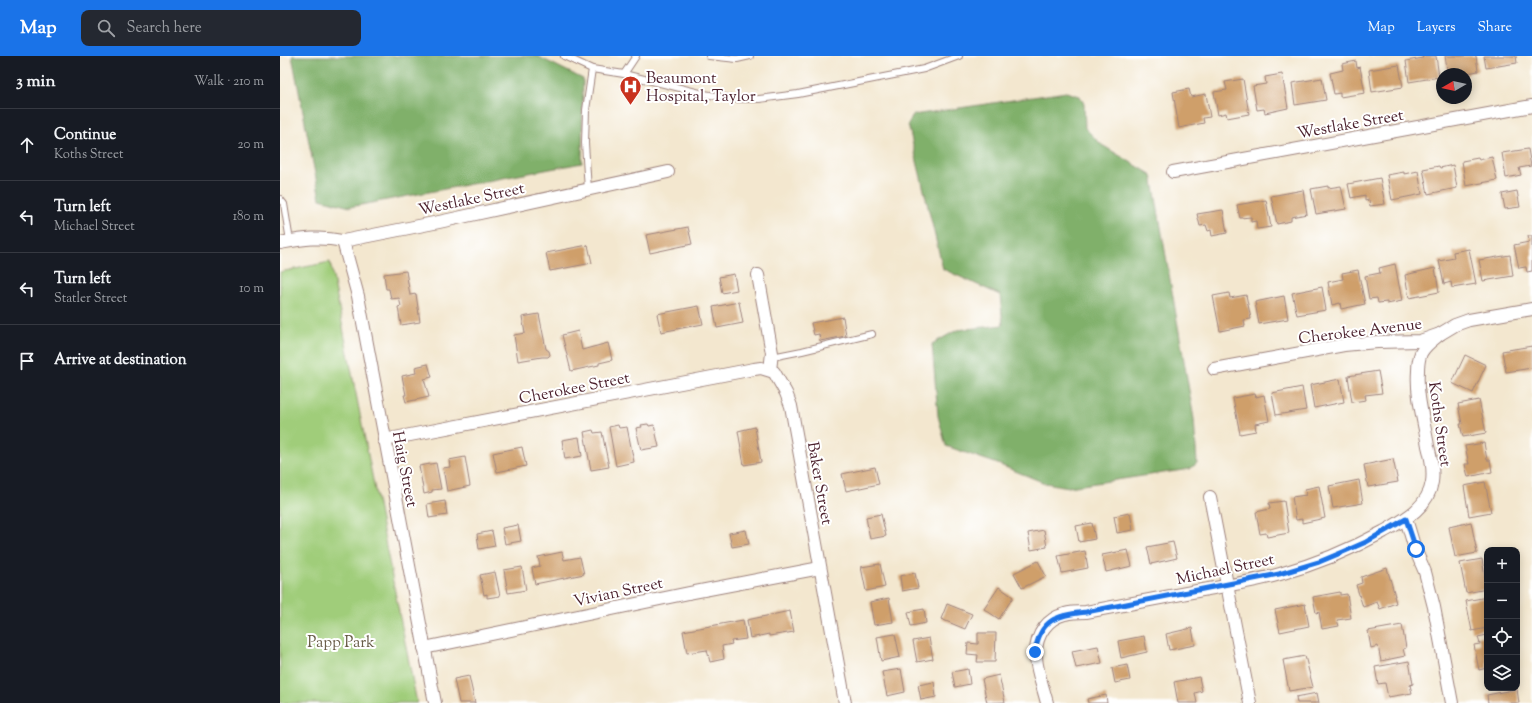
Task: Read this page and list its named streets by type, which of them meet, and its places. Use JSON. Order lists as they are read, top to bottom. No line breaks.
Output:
{"streets":{"street":["Westlake Street","Cherokee Avenue","Cherokee Street","Koths Street","Haig Street","Baker Street","Michael Street","Vivian Street"]},"crossings":[["Westlake Street","Haig Street"],["Cherokee Avenue","Koths Street"],["Cherokee Street","Haig Street"],["Cherokee Street","Baker Street"],["Koths Street","Michael Street"],["Haig Street","Vivian Street"],["Baker Street","Vivian Street"]],"parks":["Papp Park"],"places":{"hospital":["Beaumont Hospital, Taylor"]},"north":"left","page":{"header":"Map","search":"Search here","nav":["Map","Layers","Share"],"heading":["3 min","Walk · 210 m"],"list":[["Continue","Koths Street","20 m"],["Turn left","Michael Street","180 m"],["Turn left","Statler Street","10 m"],"Arrive at destination"],"map_buttons":["+","−"]}}
